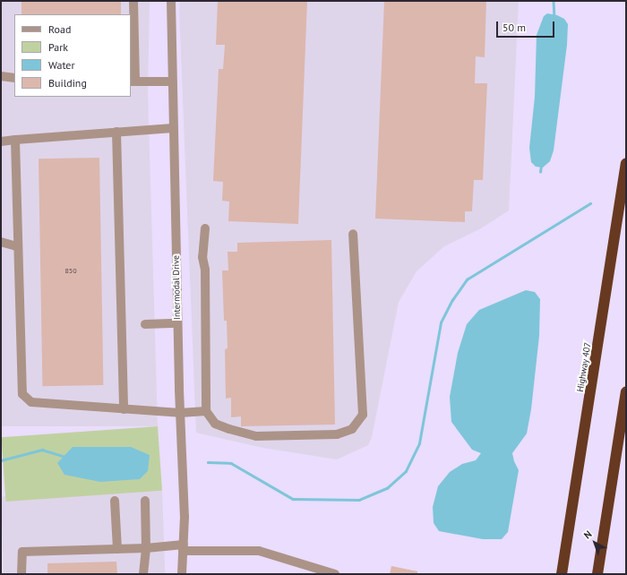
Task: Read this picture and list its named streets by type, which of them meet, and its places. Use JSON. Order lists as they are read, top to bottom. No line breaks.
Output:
{"streets":{"highway":["Highway 407"],"street":["Intermodal Drive"]},"house_numbers":["850"],"legend":["Road","Park","Water","Building"],"scale_bar":"50 m","north":"top left"}
